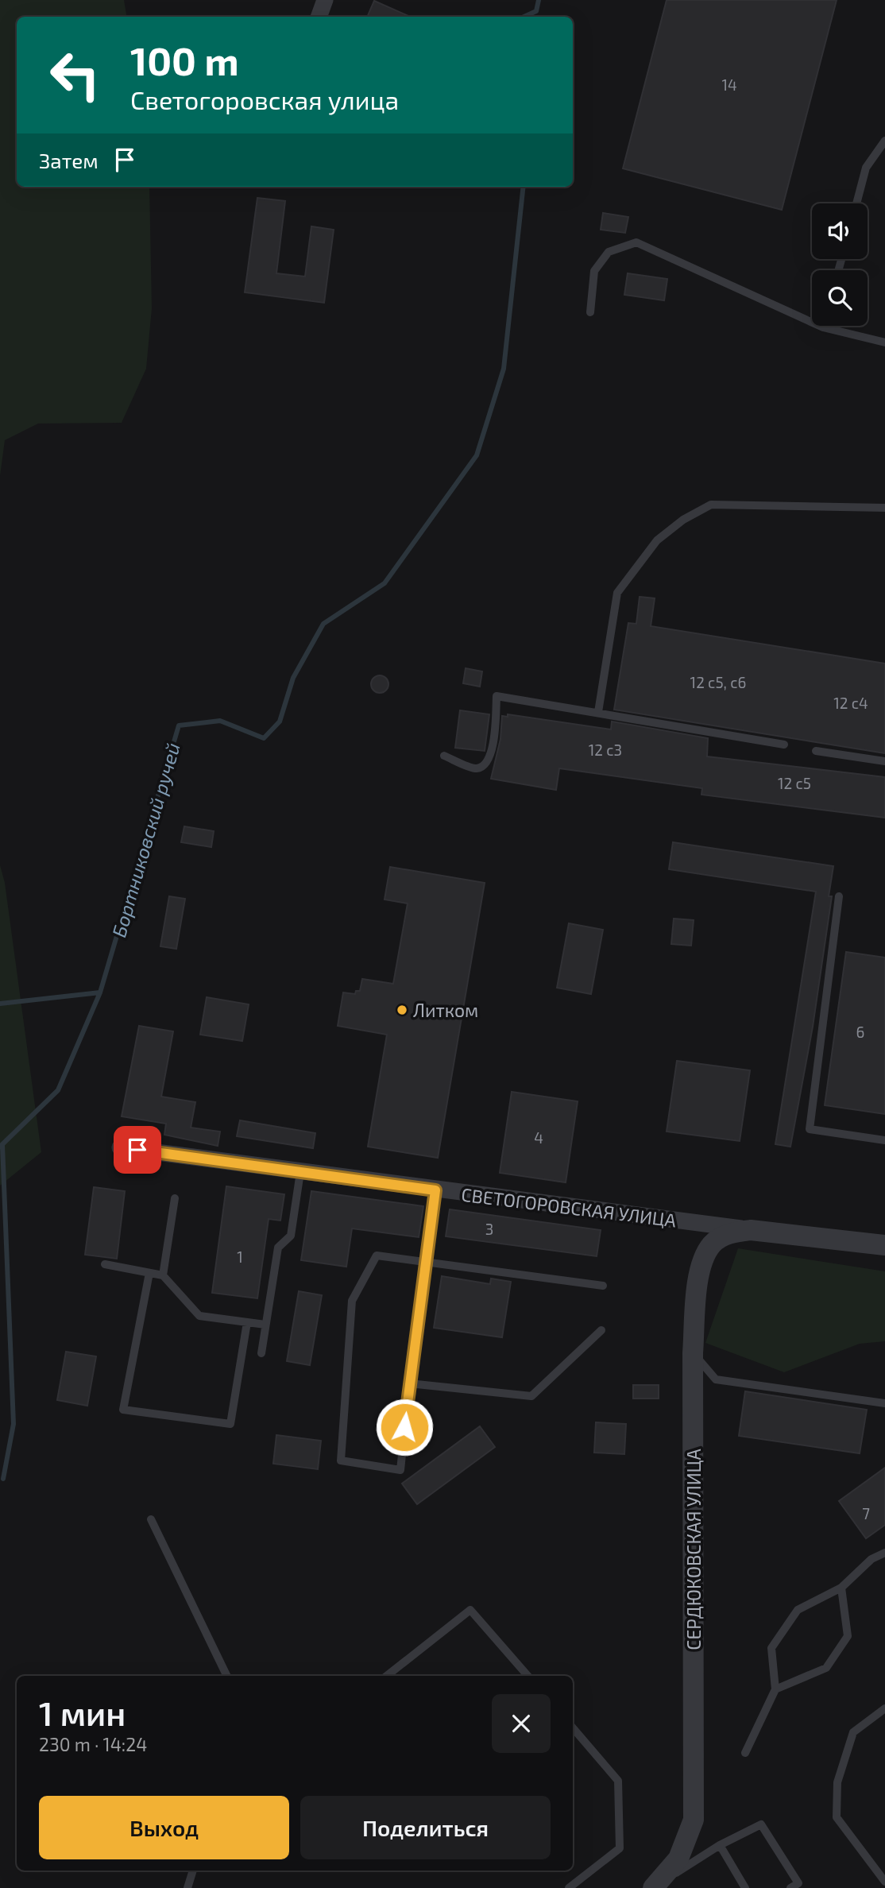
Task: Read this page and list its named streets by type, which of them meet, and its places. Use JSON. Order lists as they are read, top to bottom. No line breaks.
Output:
{"streets":{"street":["СВЕТОГОРОВСКАЯ УЛИЦА","СЕРДЮКОВСКАЯ УЛИЦА"]},"crossings":[["СВЕТОГОРОВСКАЯ УЛИЦА","СЕРДЮКОВСКАЯ УЛИЦА"]],"water":["Бортниковский ручей"],"places":["Литком"],"house_numbers":["14","12 с5, с6","12 с4","12 с3","12 с5","6","4","3","1","7"],"page":{"turn":["100 m","Светогоровская улица"],"then":"Затем","heading":["1 мин","230 m · 14:24"],"buttons":["Выход","Поделиться"]}}
